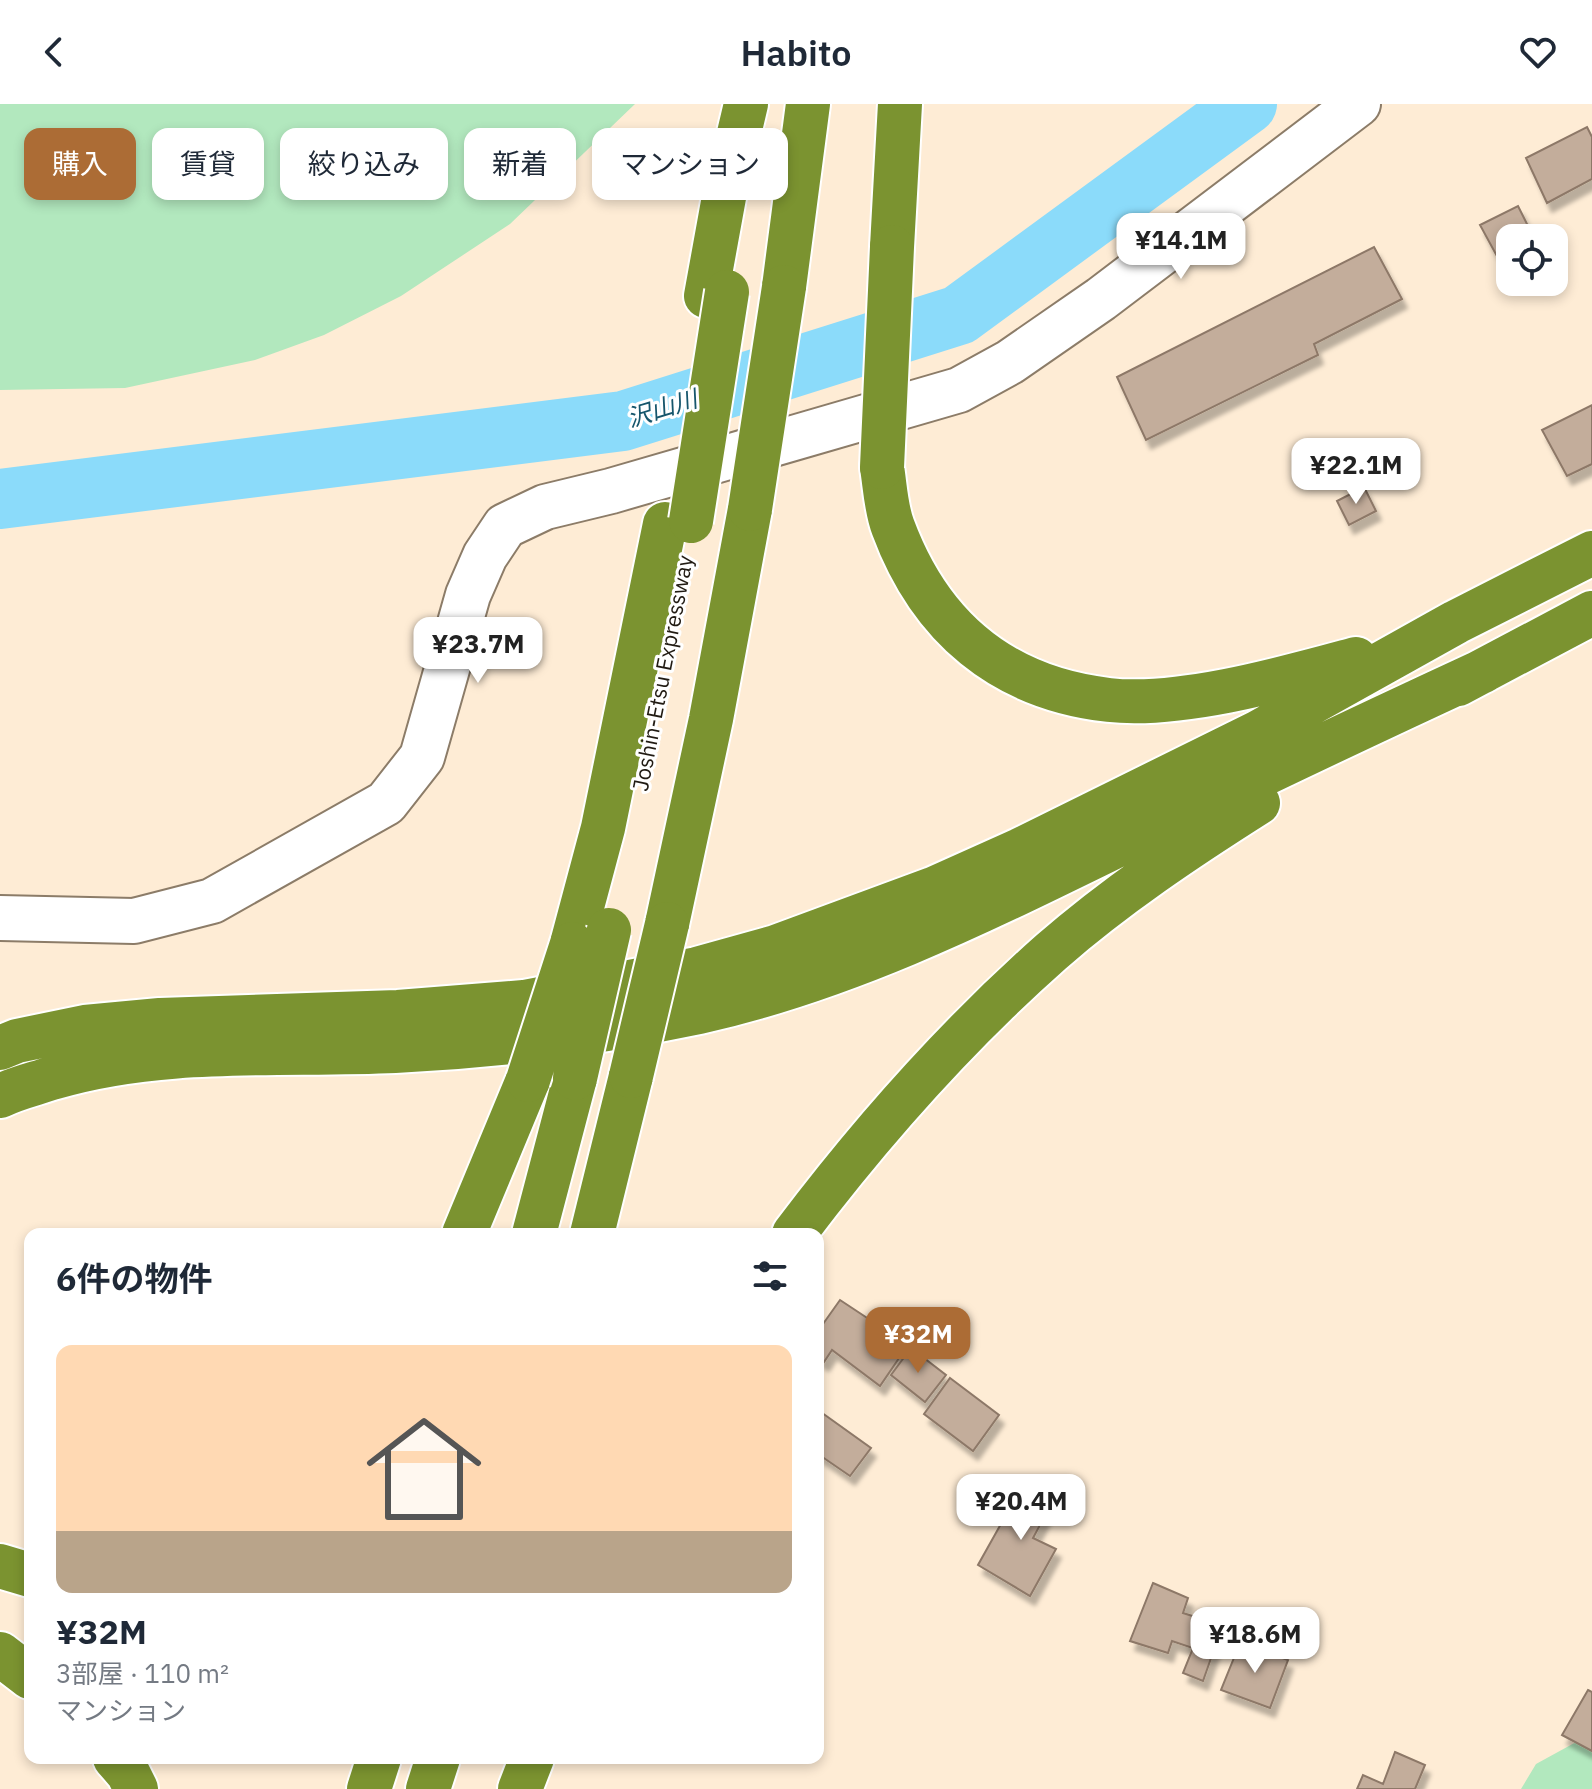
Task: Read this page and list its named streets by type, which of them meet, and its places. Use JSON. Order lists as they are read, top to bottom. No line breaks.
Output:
{"streets":{"highway":["Joshin-Etsu Expressway"]},"water":["沢山川"],"page":{"header":"Habito","chip":["購入","賃貸","絞り込み","新着","マンション"],"price":["¥14.1M","¥22.1M","¥23.7M","¥32M","¥20.4M","¥18.6M"],"heading":"6件の物件","list":[{"name":"¥32M","note":"3部屋 · 110 m² · マンション"}]}}
